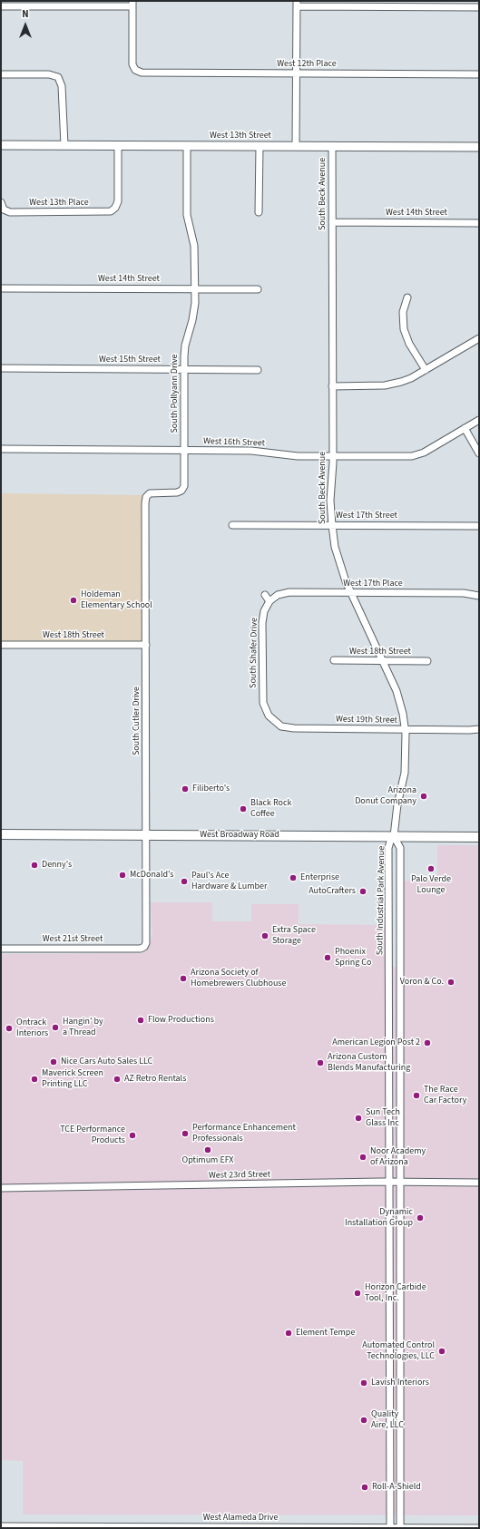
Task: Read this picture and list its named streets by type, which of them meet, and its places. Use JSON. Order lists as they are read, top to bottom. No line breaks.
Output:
{"streets":{"main road":["West Broadway Road"],"street":["West 12th Place","West 13th Street","South Beck Avenue","West 13th Place","West 14th Street","West 15th Street","South Pollyann Drive","West 16th Street","West 17th Street","West 17th Place","West 18th Street","South Shafer Drive","West 19th Street","South Cutler Drive","South Industrial Park Avenue","West 21st Street","West 23rd Street","West Alameda Drive"]},"crossings":[["West 13th Street","South Beck Avenue"],["West 13th Street","West 13th Place"],["West 13th Street","South Pollyann Drive"],["South Beck Avenue","West 14th Street"],["South Beck Avenue","West 16th Street"],["South Beck Avenue","West 17th Street"],["South Beck Avenue","West 17th Place"],["South Beck Avenue","West 18th Street"],["South Beck Avenue","West 19th Street"],["South Beck Avenue","West Broadway Road"],["South Beck Avenue","South Industrial Park Avenue"],["West 14th Street","South Pollyann Drive"],["West 15th Street","South Pollyann Drive"],["South Pollyann Drive","West 16th Street"],["South Pollyann Drive","South Cutler Drive"],["West 17th Place","South Shafer Drive"],["West 18th Street","South Cutler Drive"],["South Shafer Drive","West 19th Street"],["South Cutler Drive","West Broadway Road"],["South Cutler Drive","West 21st Street"],["West Broadway Road","South Industrial Park Avenue"],["South Industrial Park Avenue","West 23rd Street"],["South Industrial Park Avenue","West Alameda Drive"]],"places":["Holdeman Elementary School","Filiberto's","Arizona Donut Company","Black Rock Coffee","Denny's","Palo Verde Lounge","McDonald's","Enterprise","Paul's Ace Hardware & Lumber","AutoCrafters","Extra Space Storage","Phoenix Spring Co","Arizona Society of Homebrewers Clubhouse","Voron & Co.","Flow Productions","Hangin' by a Thread","Ontrack Interiors","American Legion Post 2","Nice Cars Auto Sales LLC","Arizona Custom Blends Manufacturing","Maverick Screen Printing LLC","AZ Retro Rentals","The Race Car Factory","Sun Tech Glass Inc","Performance Enhancement Professionals","TCE Performance Products","Optimum EFX","Noor Academy of Arizona","Dynamic Installation Group","Horizon Carbide Tool, Inc.","Element Tempe","Automated Control Technologies, LLC","Lavish Interiors","Quality Aire, LLC","Roll-A-Shield"],"north":"top"}
